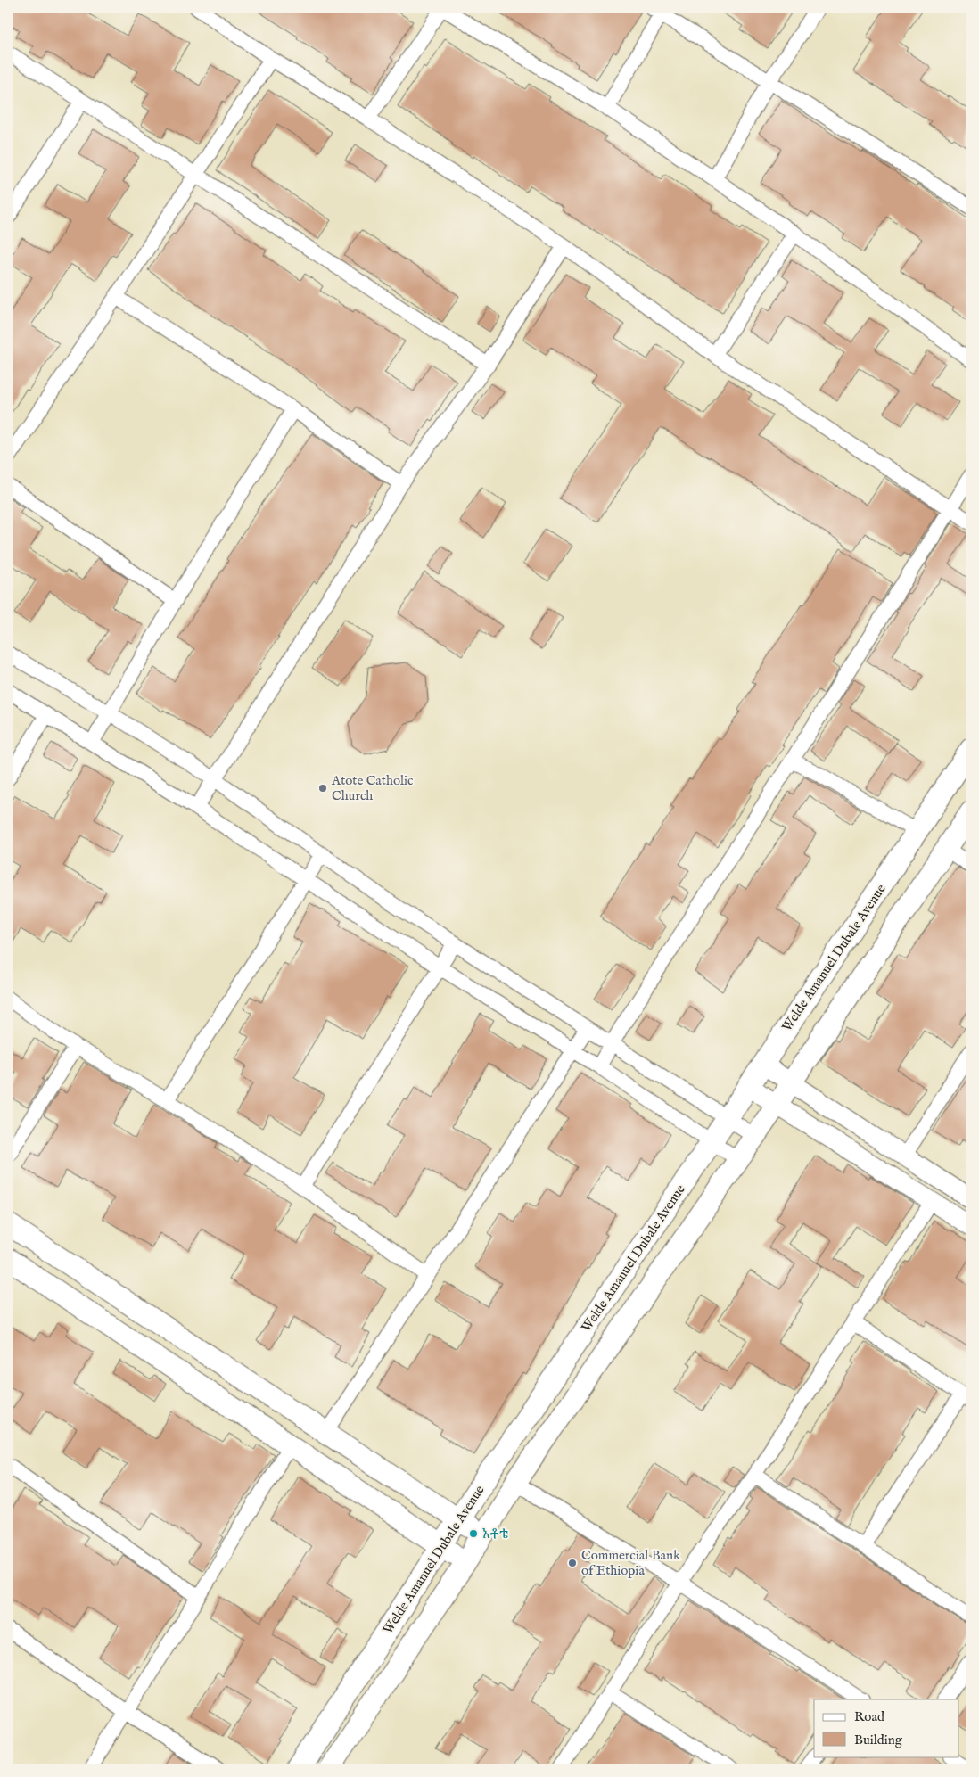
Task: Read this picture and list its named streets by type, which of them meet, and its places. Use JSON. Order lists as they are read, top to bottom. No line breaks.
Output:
{"streets":{"main road":["Welde Amanuel Dubale Avenue"]},"places":["Atote Catholic Church","አቶቴ","Commercial Bank of Ethiopia"],"legend":["Road","Building"]}
